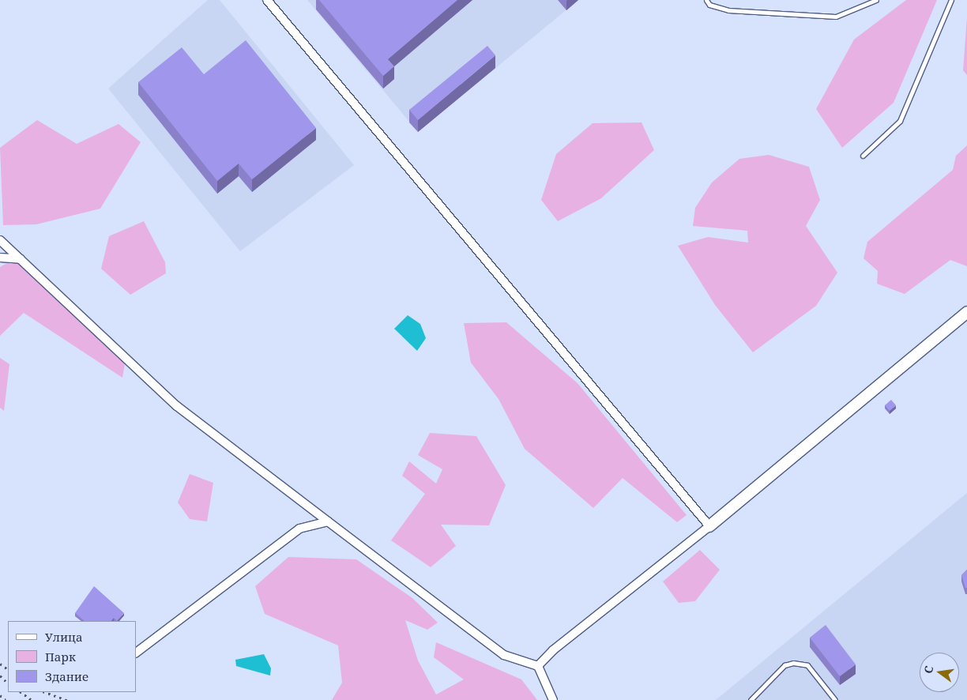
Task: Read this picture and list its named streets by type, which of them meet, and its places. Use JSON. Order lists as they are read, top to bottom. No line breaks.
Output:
{"legend":["Улица","Парк","Здание"],"north":"left"}
